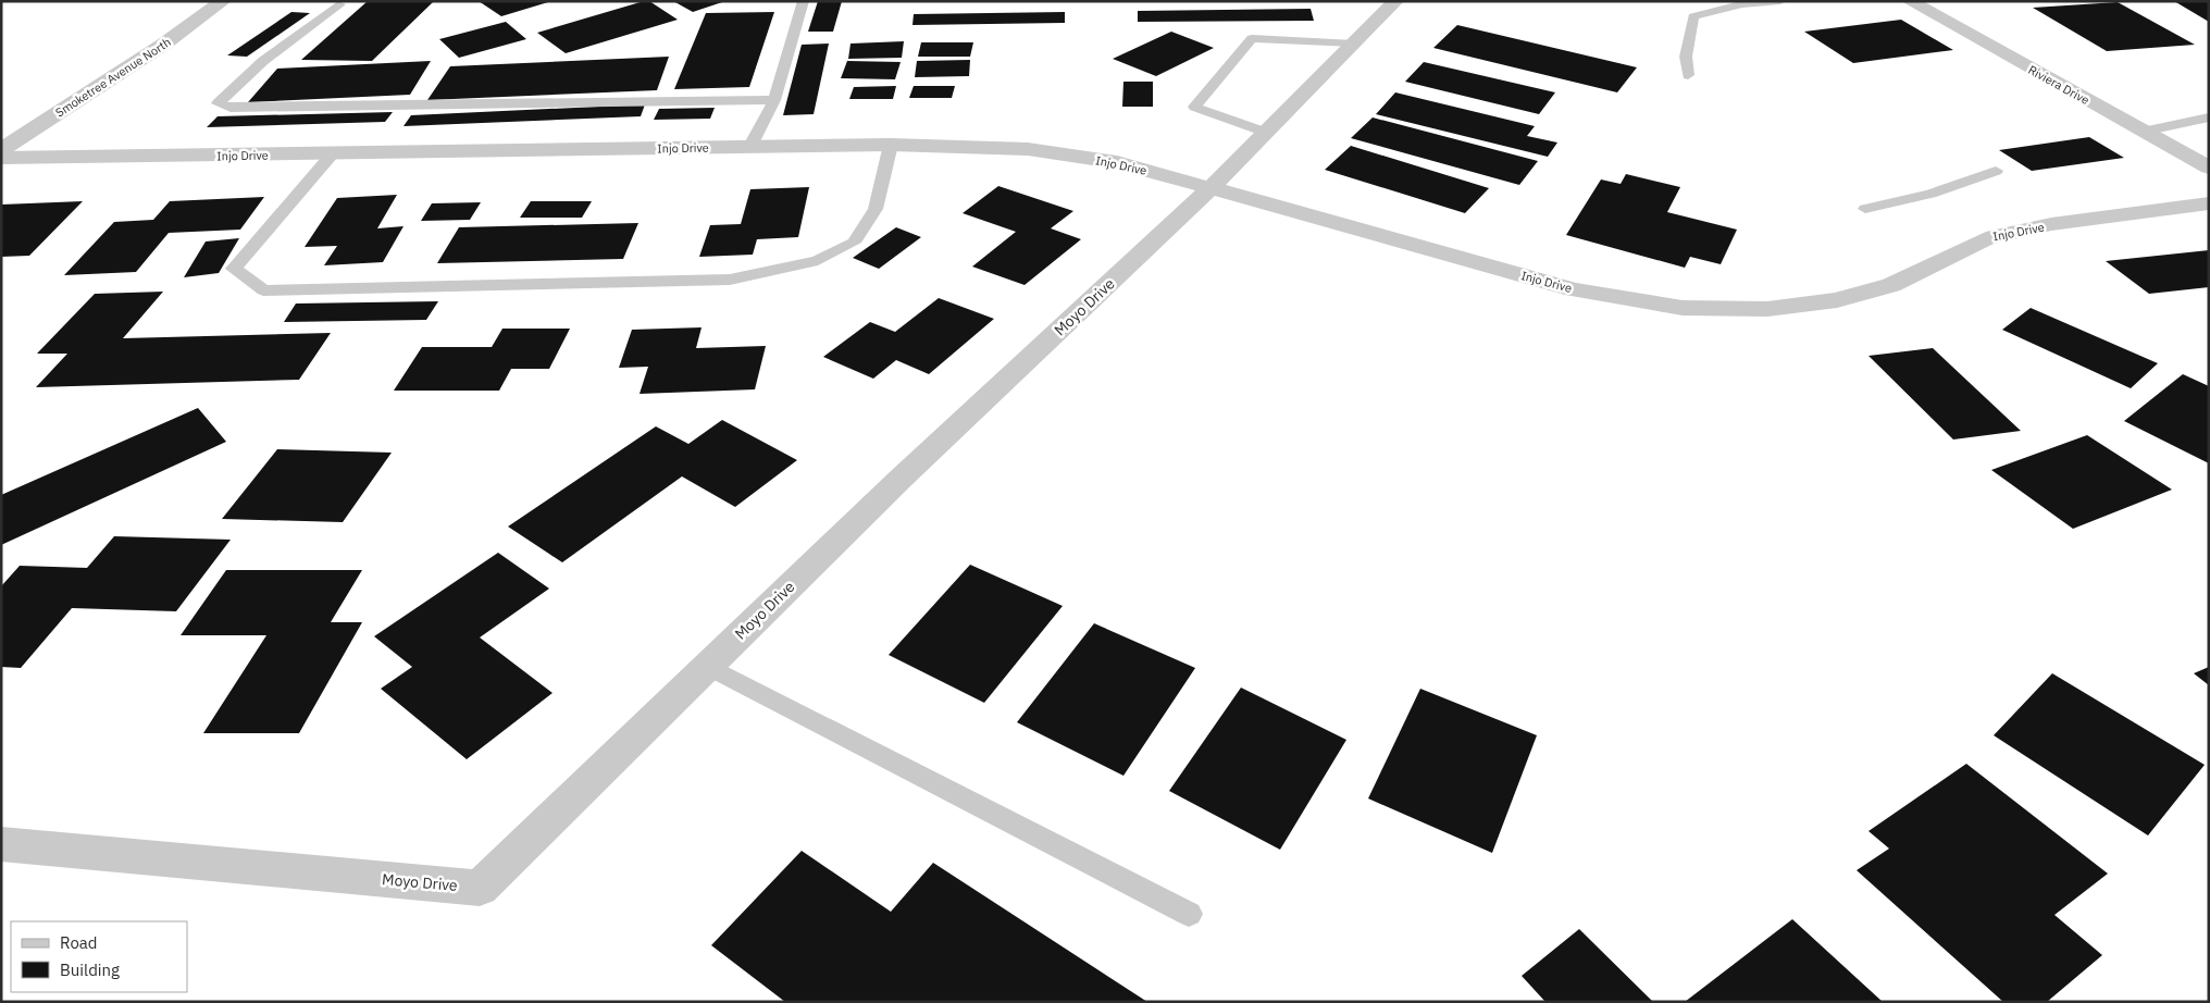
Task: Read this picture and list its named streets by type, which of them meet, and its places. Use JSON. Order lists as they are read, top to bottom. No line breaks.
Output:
{"streets":{"street":["Smoketree Avenue North","Riviera Drive","Injo Drive","Moyo Drive"]},"crossings":[["Injo Drive","Moyo Drive"]],"legend":["Road","Building"]}
